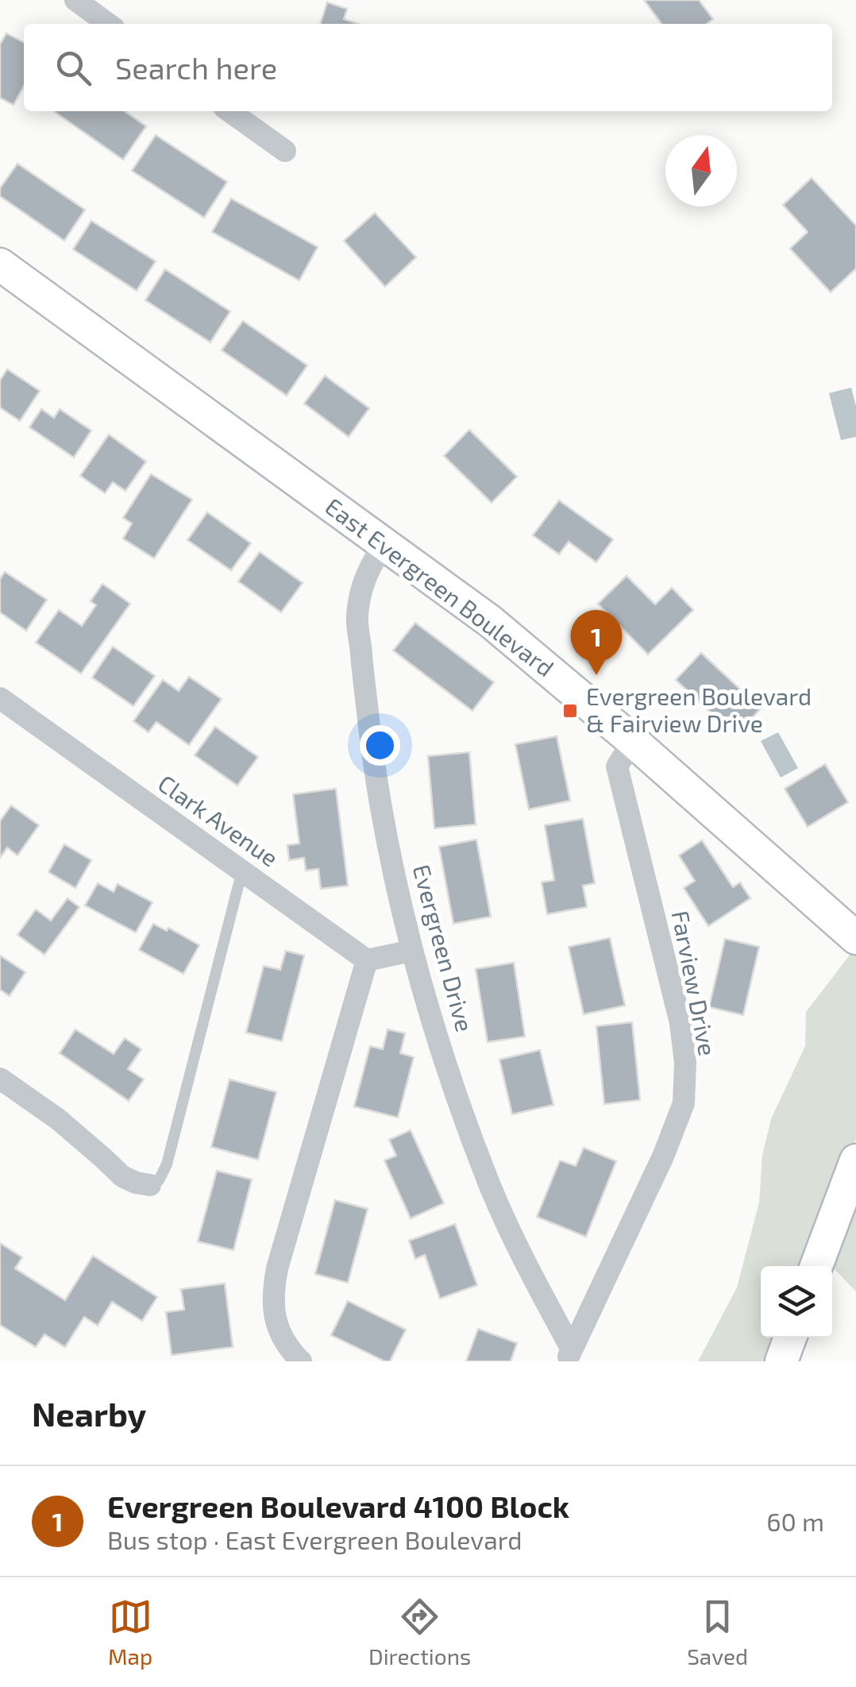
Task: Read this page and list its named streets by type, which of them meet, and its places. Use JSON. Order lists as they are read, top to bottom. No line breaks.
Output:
{"streets":{"street":["East Evergreen Boulevard","Clark Avenue","Evergreen Drive","Farview Drive"]},"crossings":[["East Evergreen Boulevard","Evergreen Drive"],["East Evergreen Boulevard","Farview Drive"],["Evergreen Drive","Farview Drive"]],"places":{"transit":["Evergreen Boulevard & Fairview Drive"]},"north":"top","page":{"search":"Search here","pins":"1","heading":"Nearby","list":[{"mark":"1","name":"Evergreen Boulevard 4100 Block","note":"Bus stop · East Evergreen Boulevard","value":"60 m"}],"nav":["Map","Directions","Saved"]}}
